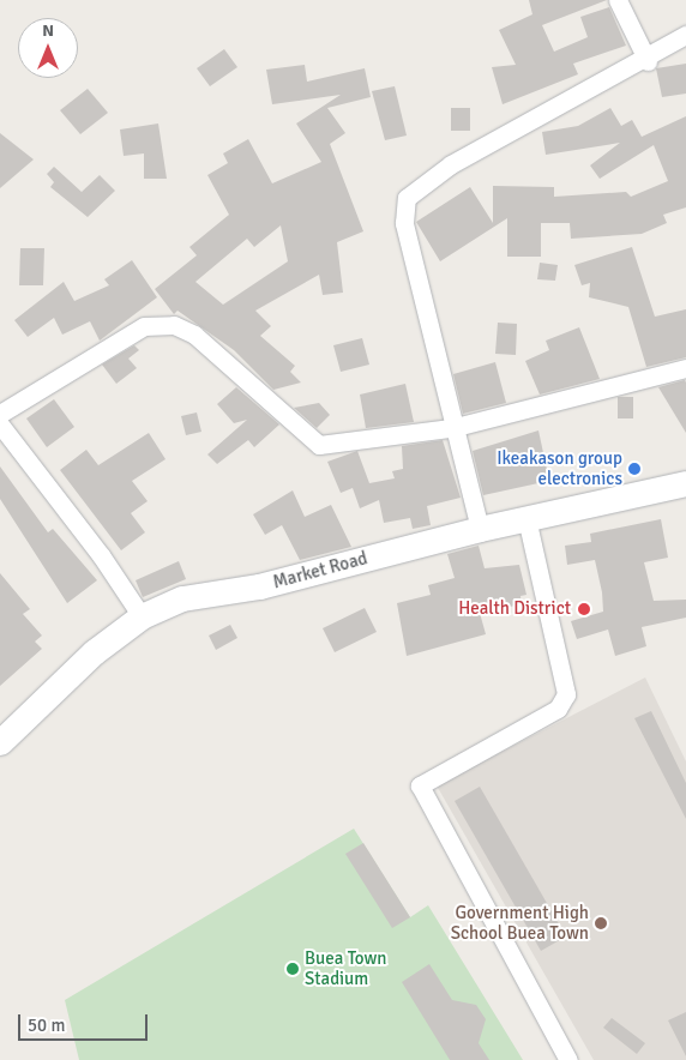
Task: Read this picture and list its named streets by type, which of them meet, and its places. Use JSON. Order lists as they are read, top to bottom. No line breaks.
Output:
{"streets":{"main road":["Market Road"]},"places":["Ikeakason group electronics","Health District","Government High School Buea Town","Buea Town Stadium"],"scale_bar":"50 m","north":"top"}
